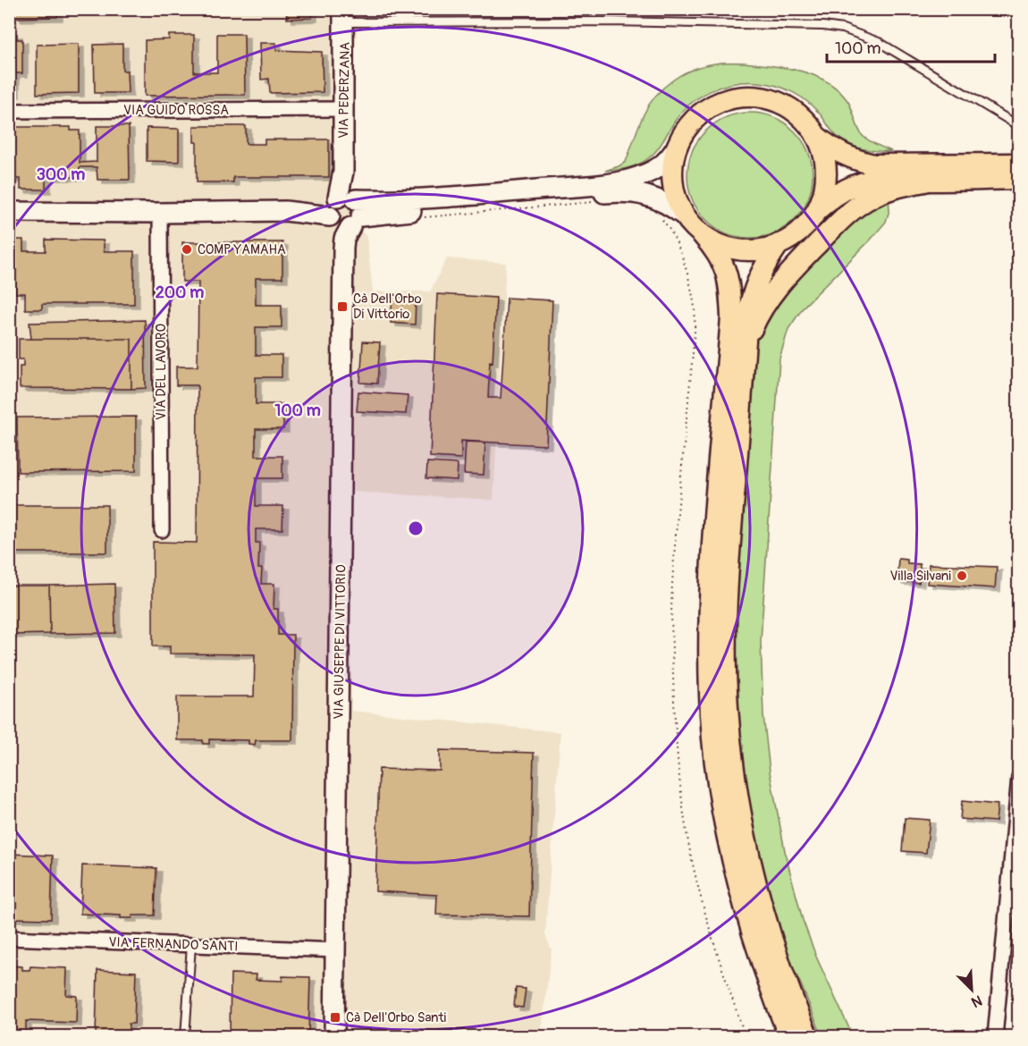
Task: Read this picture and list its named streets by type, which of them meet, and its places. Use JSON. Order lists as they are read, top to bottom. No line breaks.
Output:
{"streets":{"street":["VIA PEDERZANA","VIA GUIDO ROSSA","VIA DEL LAVORO","VIA GIUSEPPE DI VITTORIO","VIA FERNANDO SANTI"]},"crossings":[["VIA PEDERZANA","VIA GUIDO ROSSA"],["VIA PEDERZANA","VIA GIUSEPPE DI VITTORIO"],["VIA GIUSEPPE DI VITTORIO","VIA FERNANDO SANTI"]],"places":{"other":["COMP YAMAHA","Villa Silvani"],"transit":["Cà Dell'Orbo Di Vittorio","Cà Dell'Orbo Santi"]},"scale_bar":"100 m","north":"bottom right","rings":["300 m","200 m","100 m"]}
